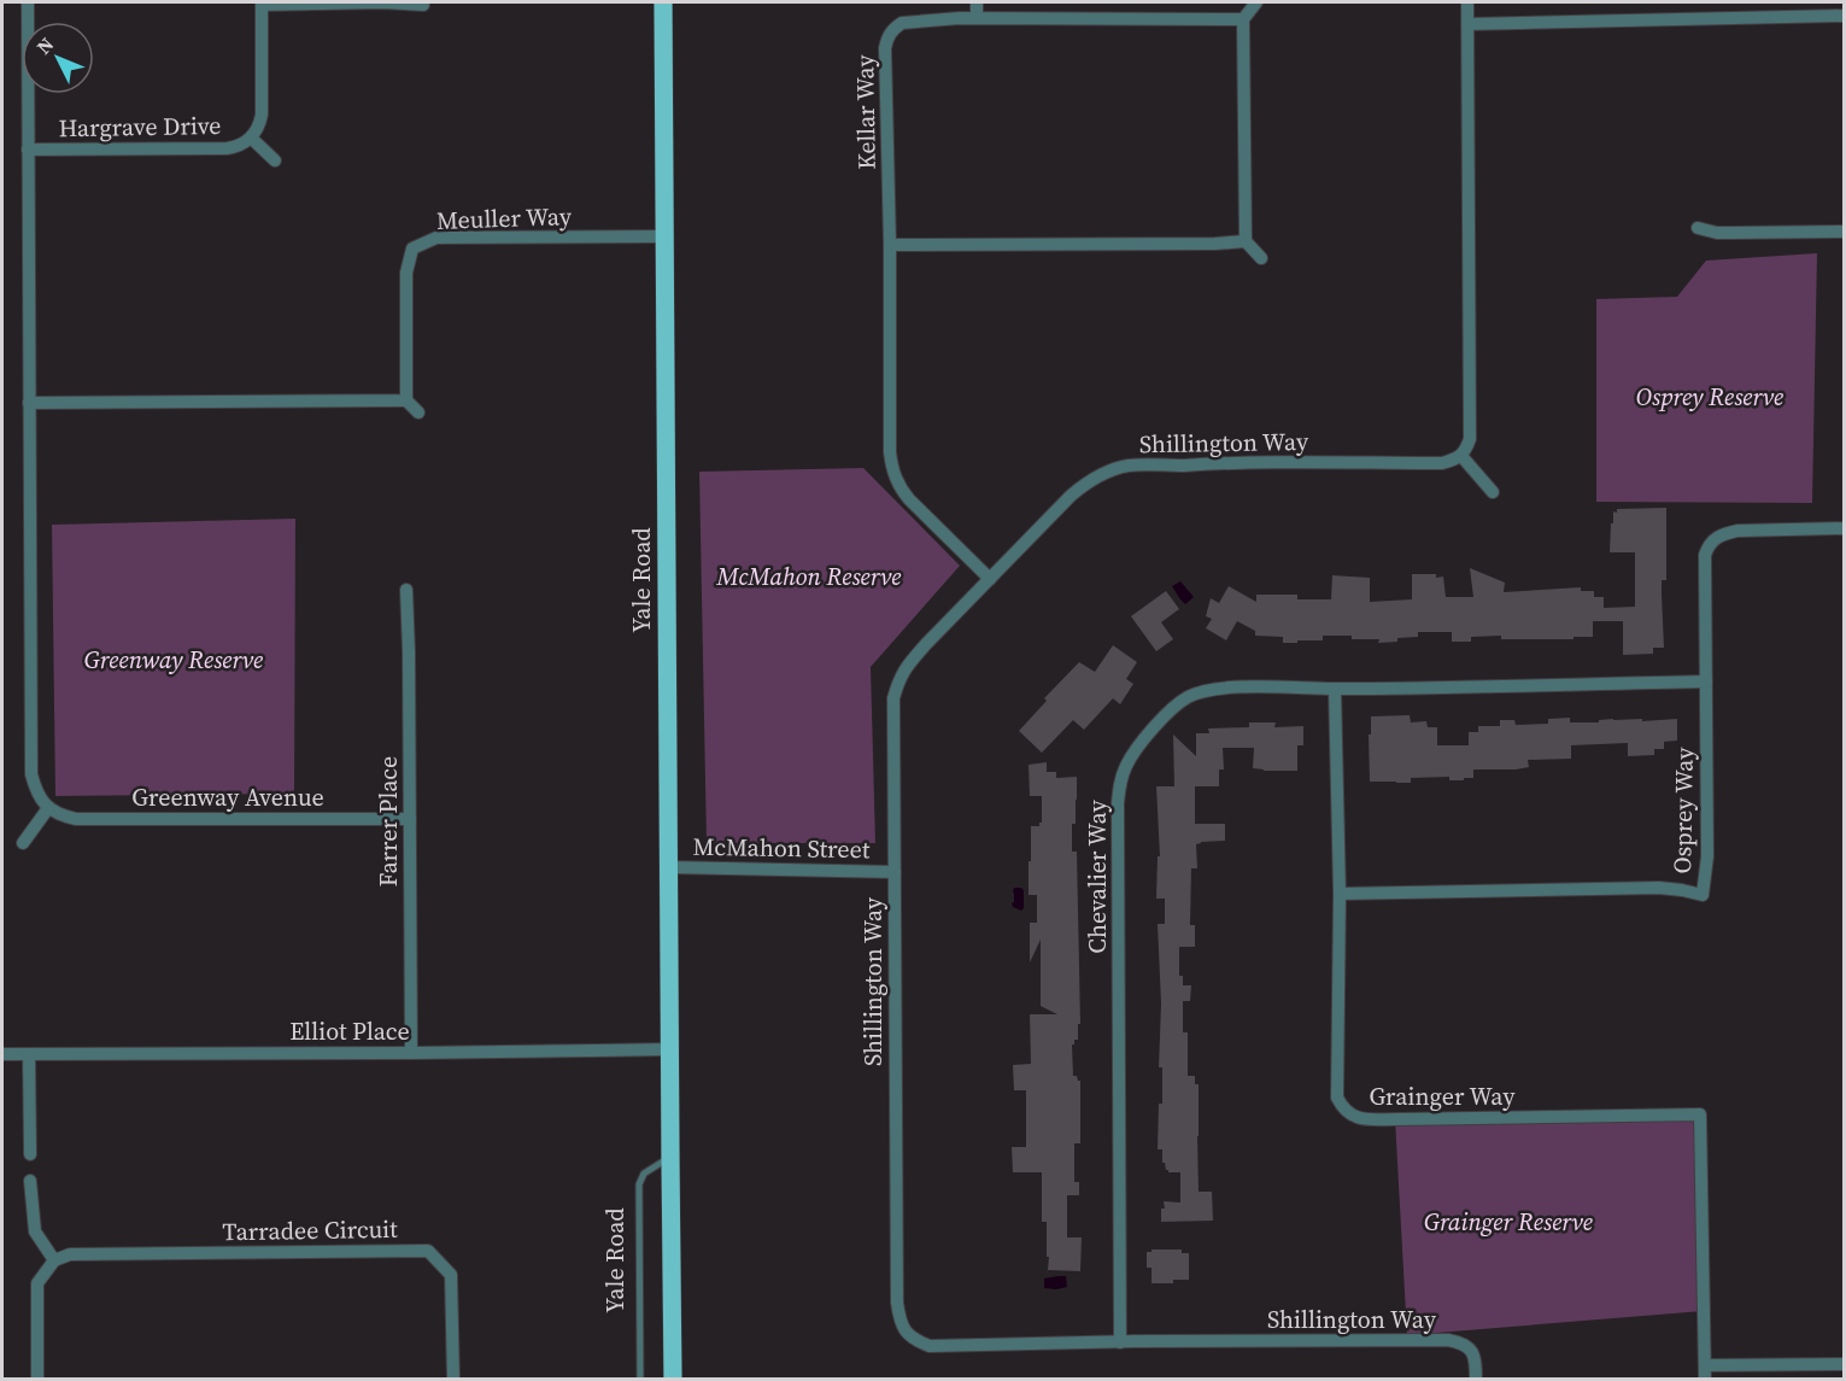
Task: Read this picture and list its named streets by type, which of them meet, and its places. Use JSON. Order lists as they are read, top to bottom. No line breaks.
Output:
{"streets":{"main road":["Yale Road"],"street":["Kellar Way","Hargrave Drive","Meuller Way","Shillington Way","Greenway Avenue","Osprey Way","Farrer Place","McMahon Street","Chevalier Way","Elliot Place","Grainger Way","Tarradee Circuit"]},"crossings":[["Kellar Way","Shillington Way"],["Meuller Way","Yale Road"],["Shillington Way","McMahon Street"],["Shillington Way","Chevalier Way"],["Yale Road","McMahon Street"],["Yale Road","Elliot Place"],["Greenway Avenue","Farrer Place"],["Osprey Way","Chevalier Way"],["Osprey Way","Grainger Way"],["Farrer Place","Elliot Place"],["Chevalier Way","Grainger Way"]],"parks":["Osprey Reserve","McMahon Reserve","Greenway Reserve","Grainger Reserve"],"north":"top left"}
